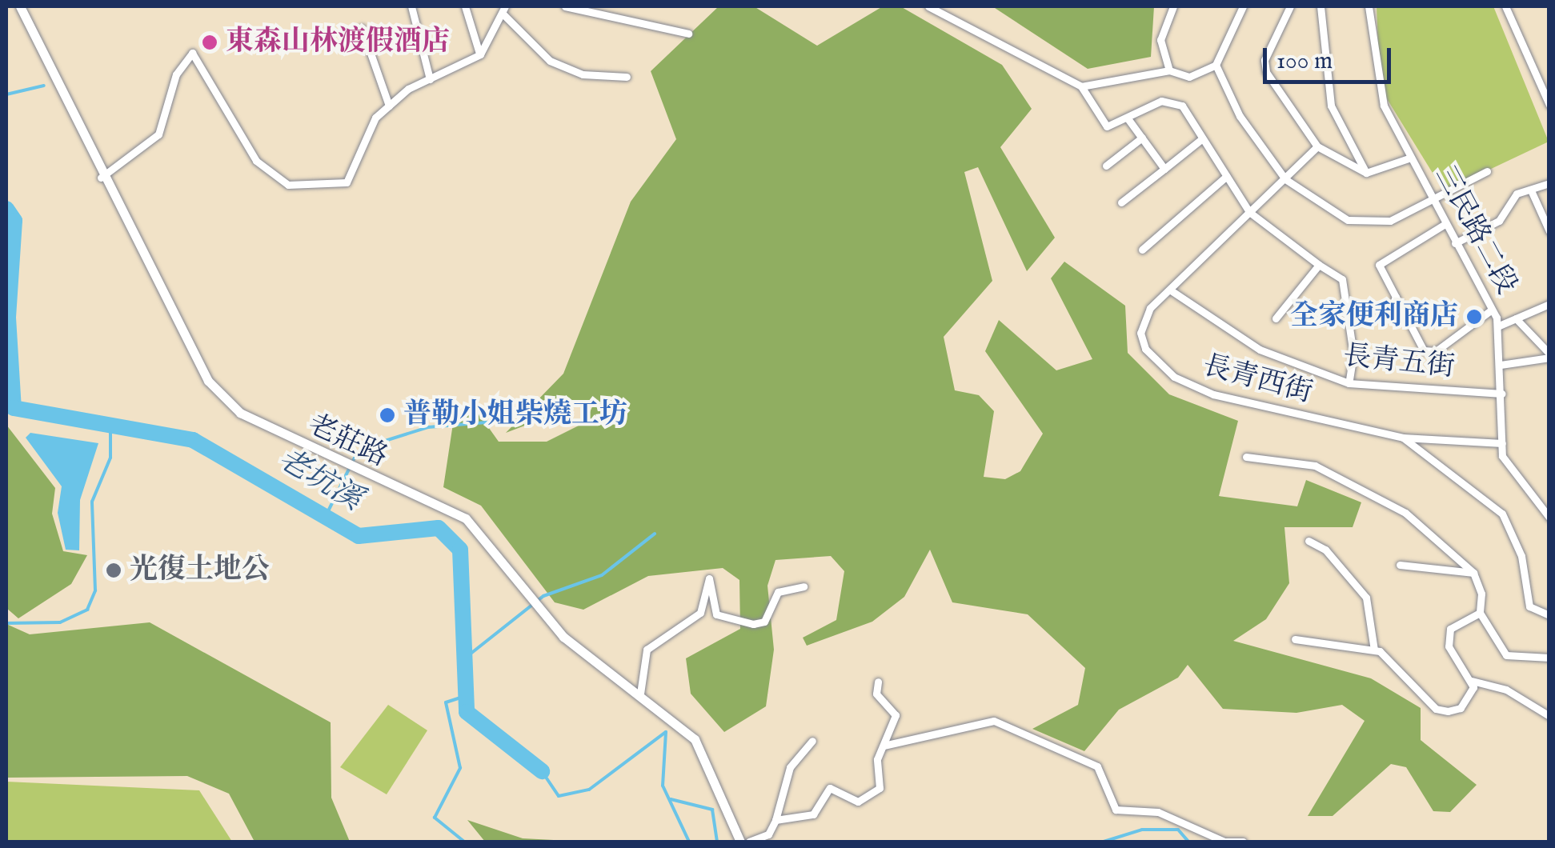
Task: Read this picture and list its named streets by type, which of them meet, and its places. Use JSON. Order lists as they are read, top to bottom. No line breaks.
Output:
{"streets":{"street":["三民路二段","長青五街","長青西街","老莊路"]},"crossings":[["三民路二段","長青五街"],["三民路二段","長青西街"],["長青五街","長青西街"]],"water":["老坑溪"],"places":["東森山林渡假酒店","全家便利商店","普勒小姐柴燒工坊","光復土地公"],"scale_bar":"100 m"}
